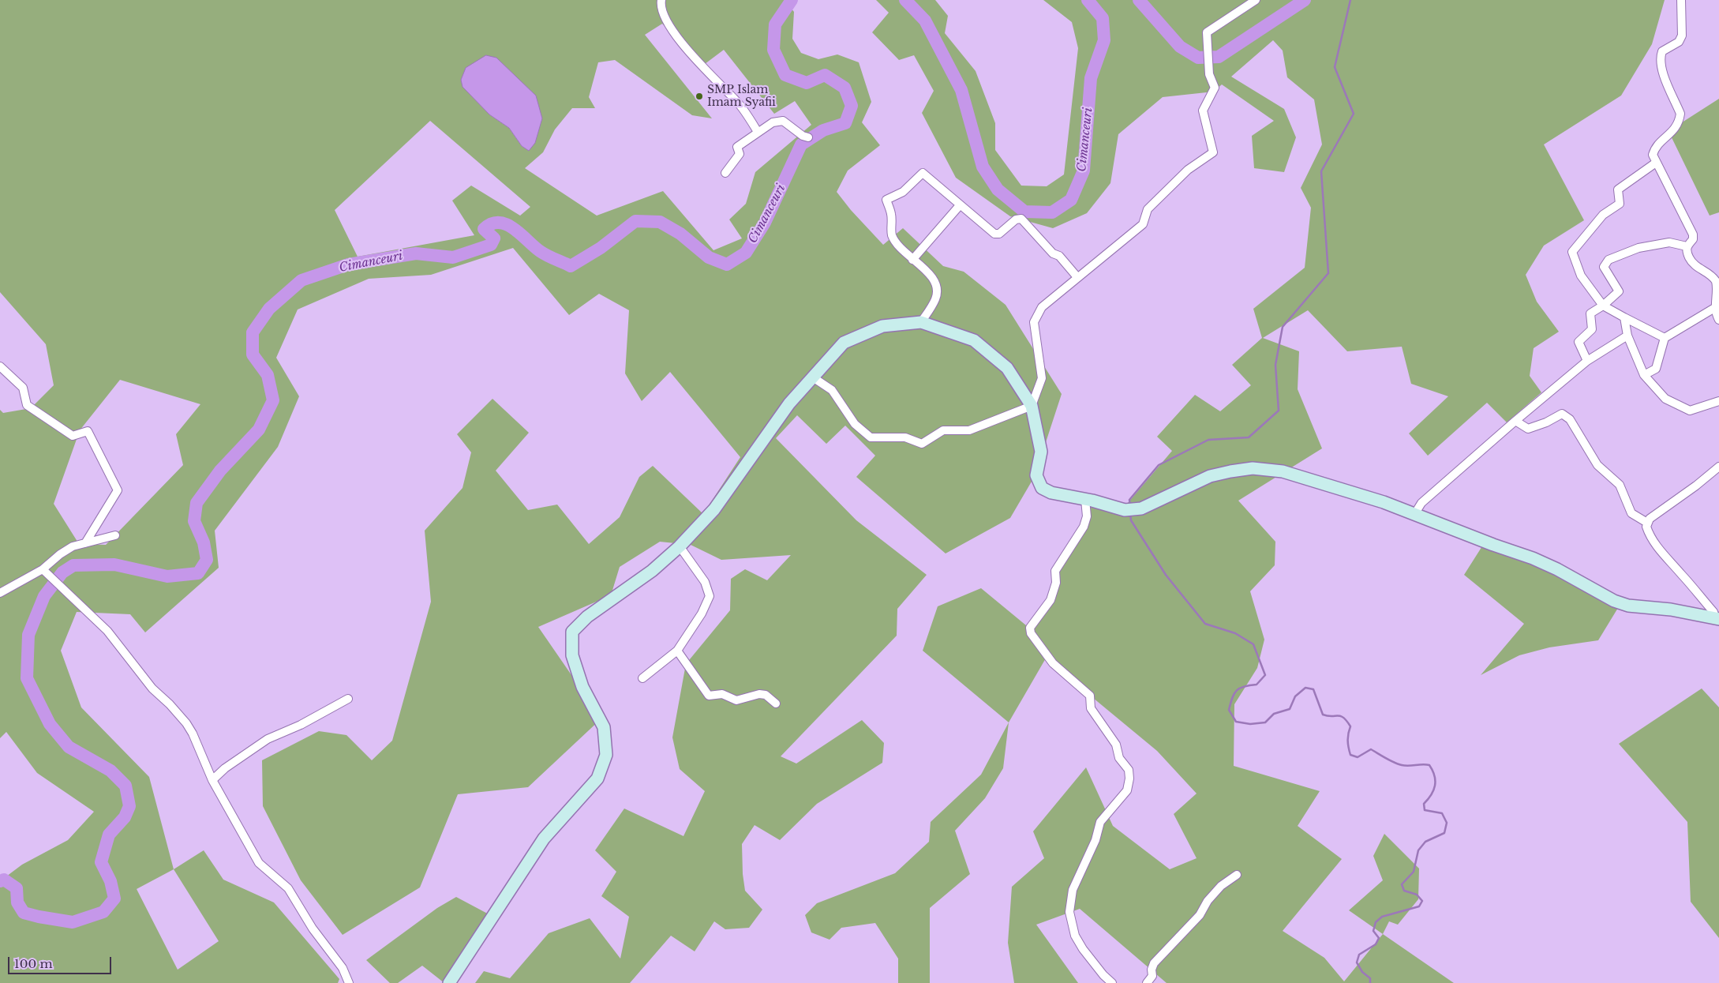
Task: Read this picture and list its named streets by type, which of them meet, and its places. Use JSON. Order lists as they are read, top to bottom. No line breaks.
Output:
{"water":["Cimanceuri"],"places":["SMP Islam Imam Syafii"],"scale_bar":"100 m"}
